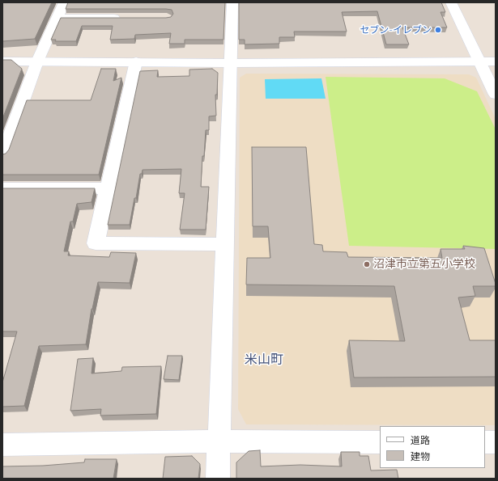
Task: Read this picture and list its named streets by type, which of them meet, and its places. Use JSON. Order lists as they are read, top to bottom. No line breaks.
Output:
{"districts":["米山町"],"places":["セブン-イレブン","沼津市立第五小学校"],"legend":["道路","建物"]}
